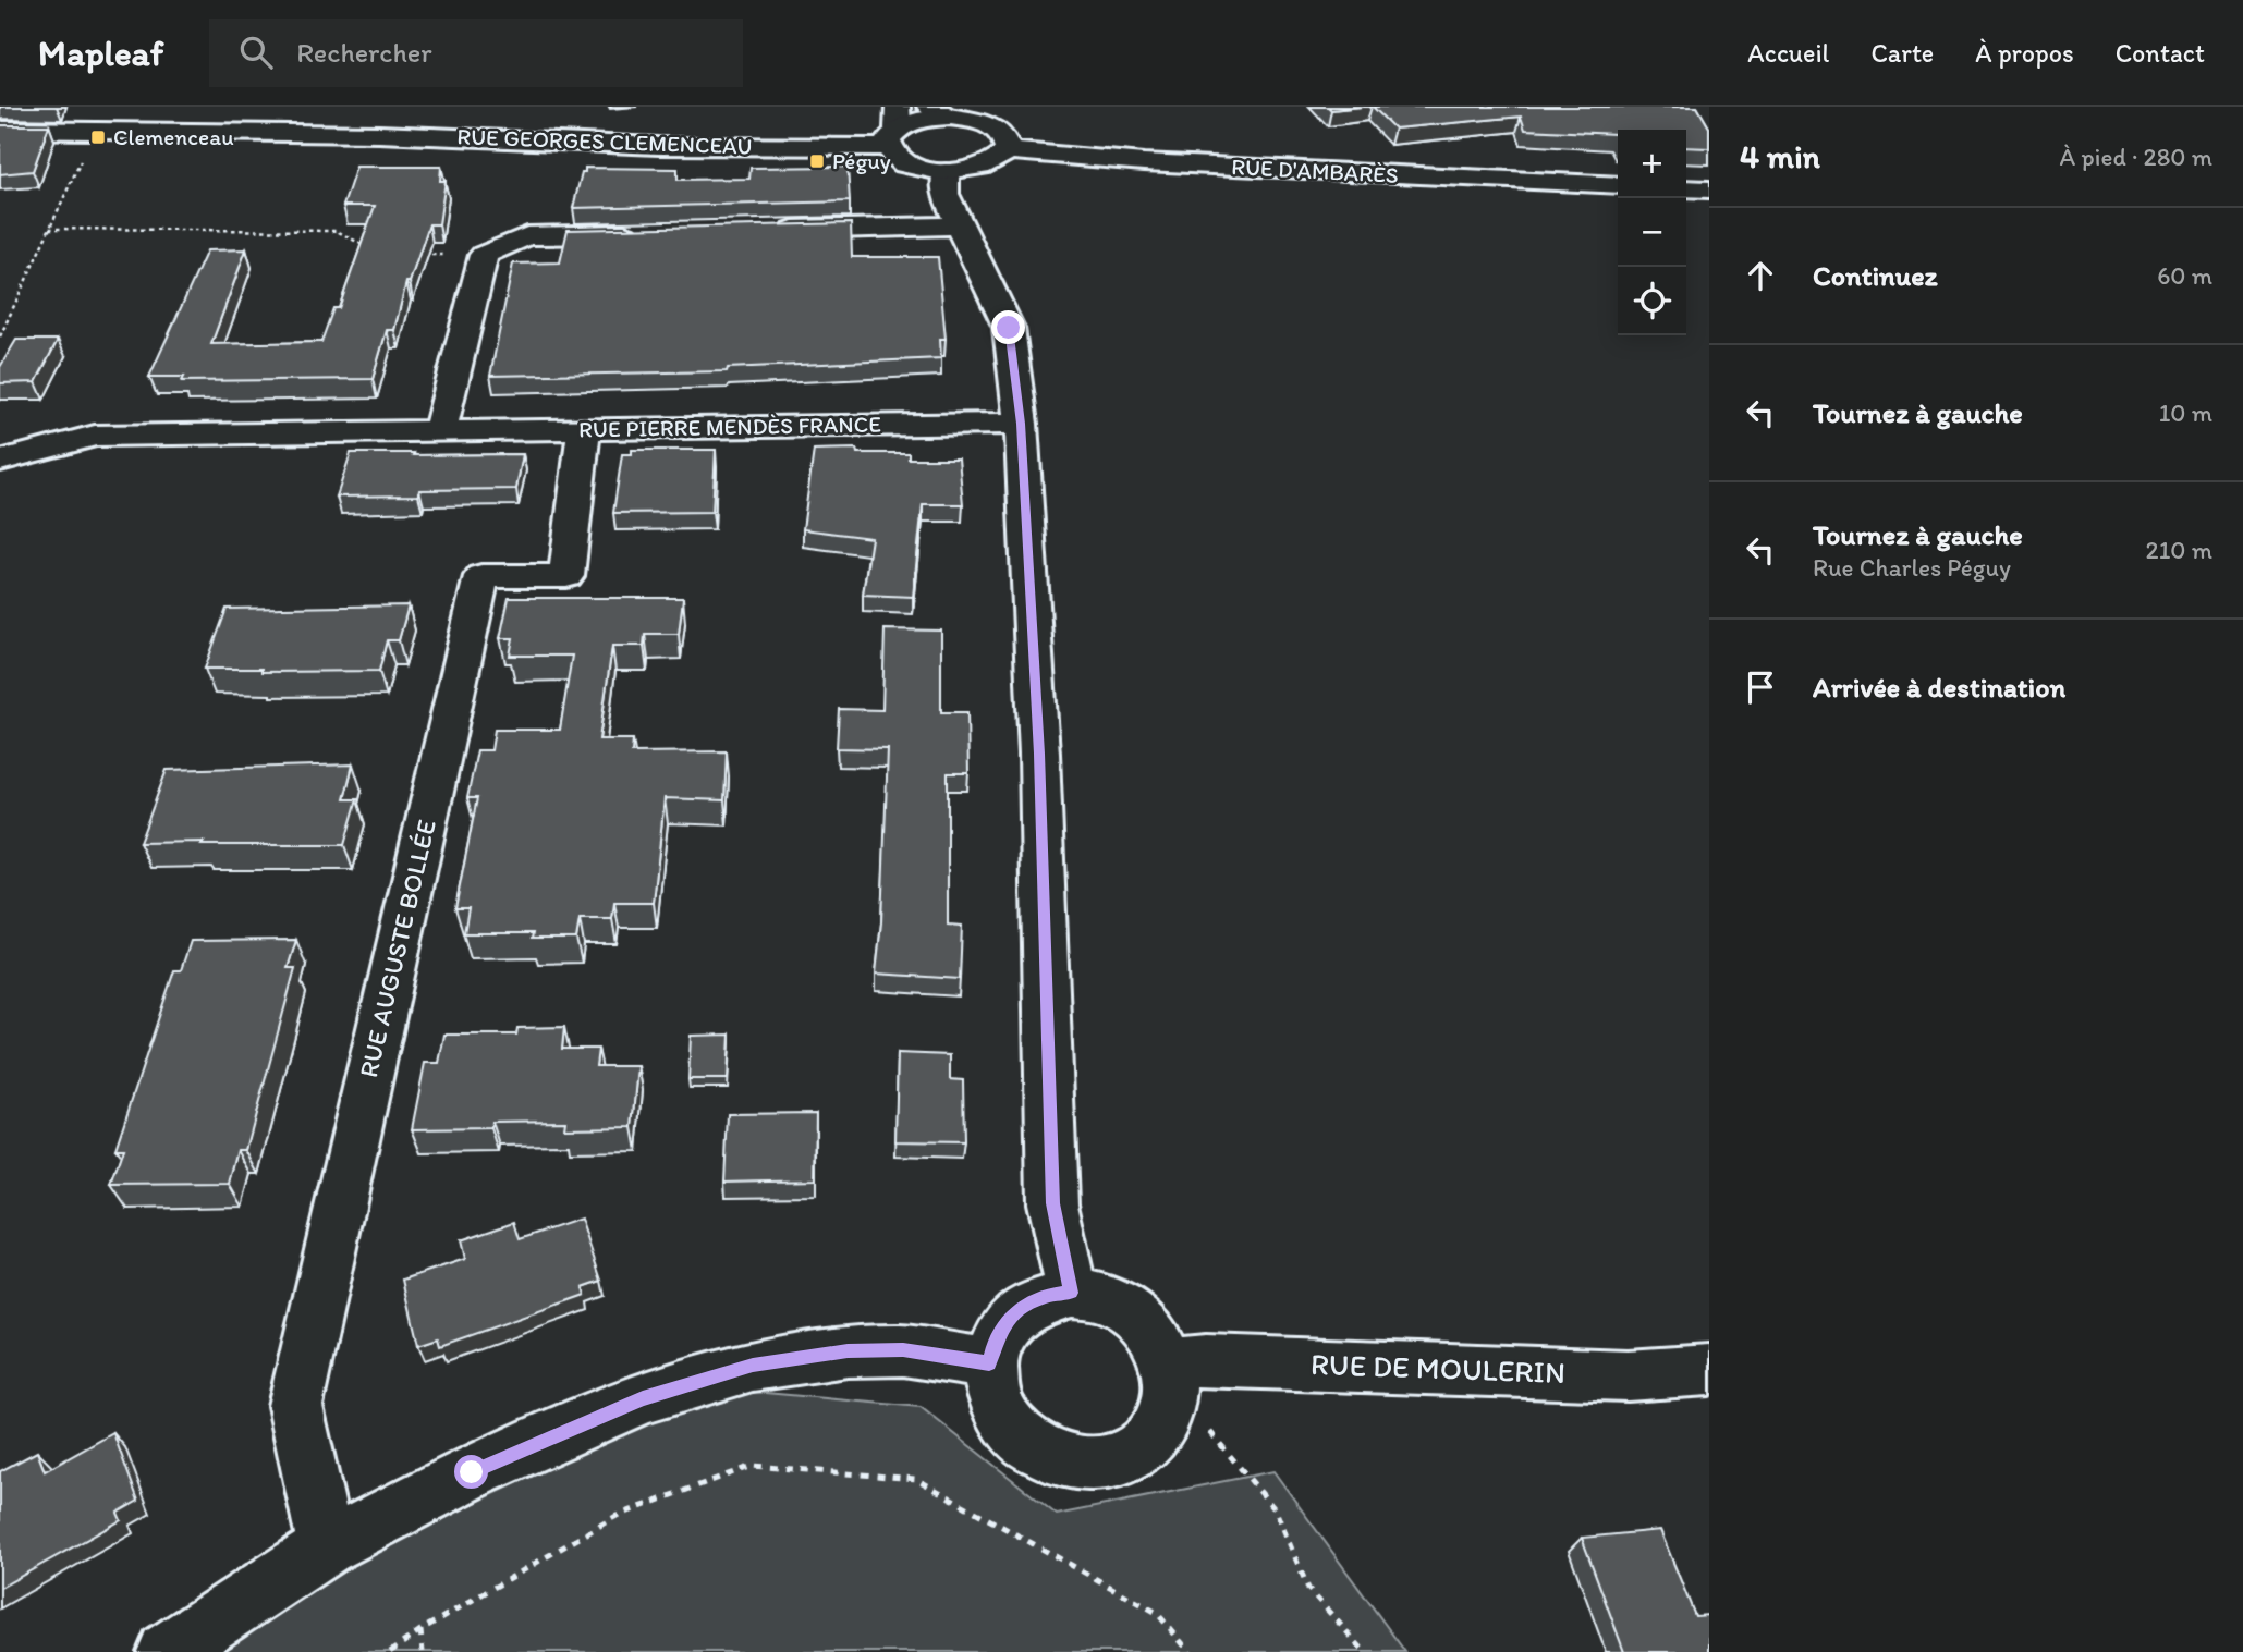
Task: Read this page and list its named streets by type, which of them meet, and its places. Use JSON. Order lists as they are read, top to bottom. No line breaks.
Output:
{"streets":{"street":["RUE GEORGES CLEMENCEAU","RUE D'AMBARÈS","RUE PIERRE MENDÈS FRANCE","RUE AUGUSTE BOLLÉE","RUE DE MOULERIN"]},"crossings":[["RUE PIERRE MENDÈS FRANCE","RUE AUGUSTE BOLLÉE"]],"places":{"transit":["Clemenceau","Péguy"]},"page":{"header":"Mapleaf","search":"Rechercher","nav":["Accueil","Carte","À propos","Contact"],"heading":["4 min","À pied · 280 m"],"map_buttons":["+","−"],"list":[["Continuez","60 m"],["Tournez à gauche","10 m"],["Tournez à gauche","Rue Charles Péguy","210 m"],"Arrivée à destination"]}}
